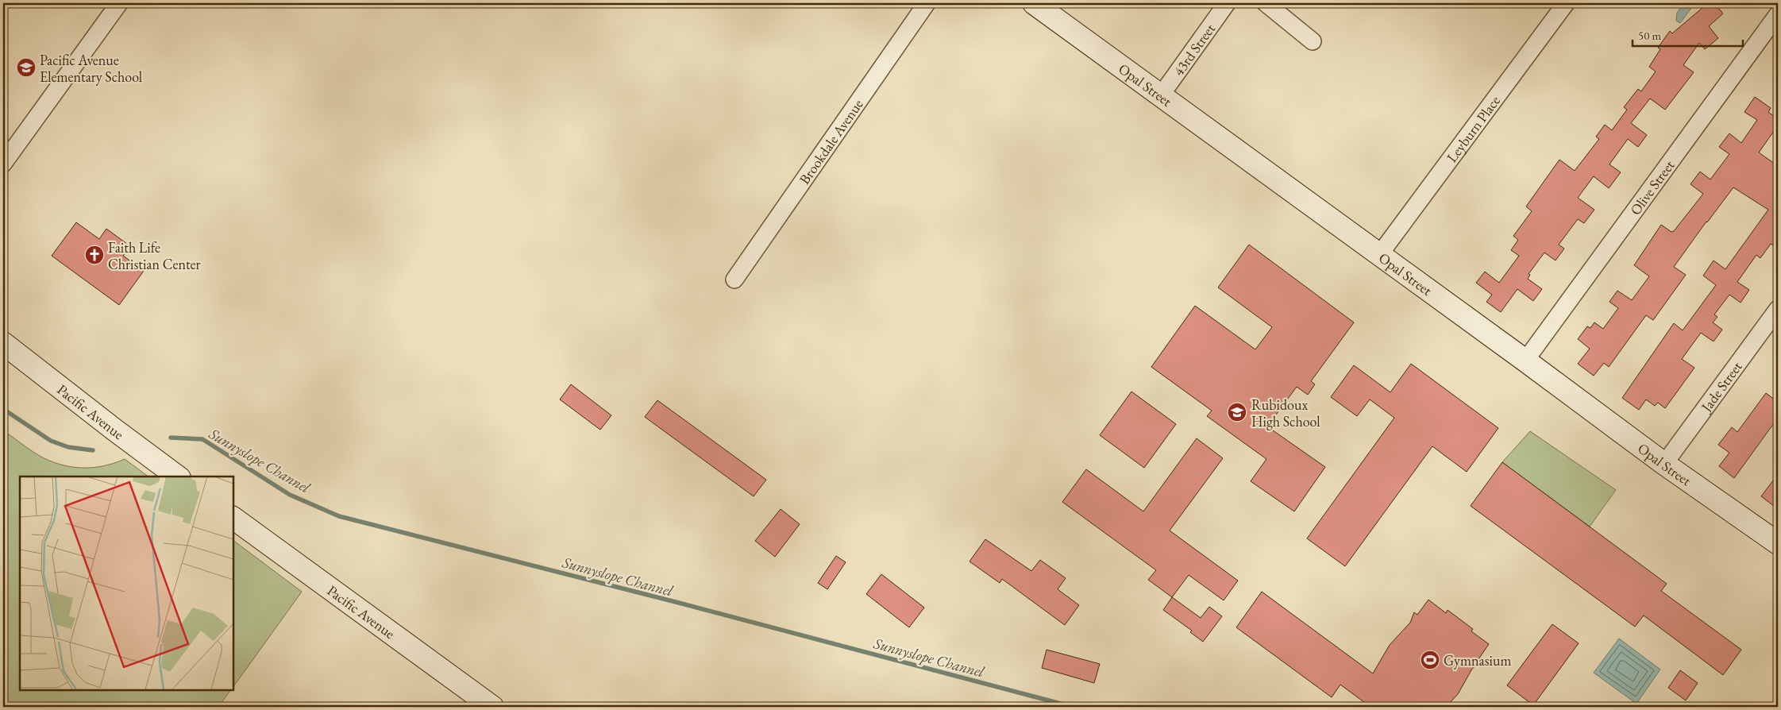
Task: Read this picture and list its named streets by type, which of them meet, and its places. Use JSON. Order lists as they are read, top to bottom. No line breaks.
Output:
{"streets":{"street":["43rd Street","Opal Street","Leyburn Place","Brookdale Avenue","Olive Street","Jade Street","Pacific Avenue"]},"crossings":[["43rd Street","Opal Street"],["Opal Street","Leyburn Place"],["Opal Street","Olive Street"],["Opal Street","Jade Street"]],"water":["Sunnyslope Channel"],"places":{"school or university":["Pacific Avenue Elementary School","Rubidoux High School"],"church":["Faith Life Christian Center"],"sports":["Gymnasium"]},"scale_bar":"50 m"}
